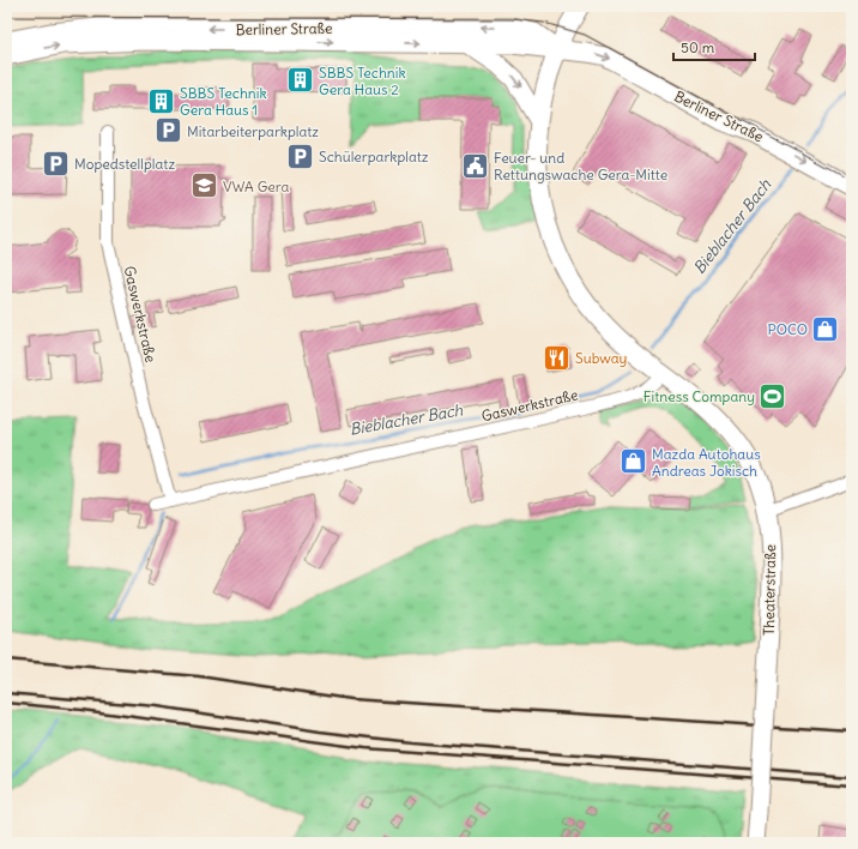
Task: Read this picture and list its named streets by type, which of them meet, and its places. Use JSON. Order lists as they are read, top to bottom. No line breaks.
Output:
{"streets":{"main road":["Berliner Straße","Theaterstraße"],"street":["Gaswerkstraße"]},"crossings":[["Berliner Straße","Theaterstraße"],["Gaswerkstraße","Theaterstraße"]],"water":["Bieblacher Bach"],"places":{"building":["SBBS Technik Gera Haus 2","SBBS Technik Gera Haus 1"],"parking":["Mitarbeiterparkplatz","Schülerparkplatz","Mopedstellplatz"],"public building":["Feuer- und Rettungswache Gera-Mitte"],"school or university":["VWA Gera"],"shop":["POCO","Mazda Autohaus Andreas Jokisch"],"restaurant":["Subway"],"sports":["Fitness Company"]},"scale_bar":"50 m"}
